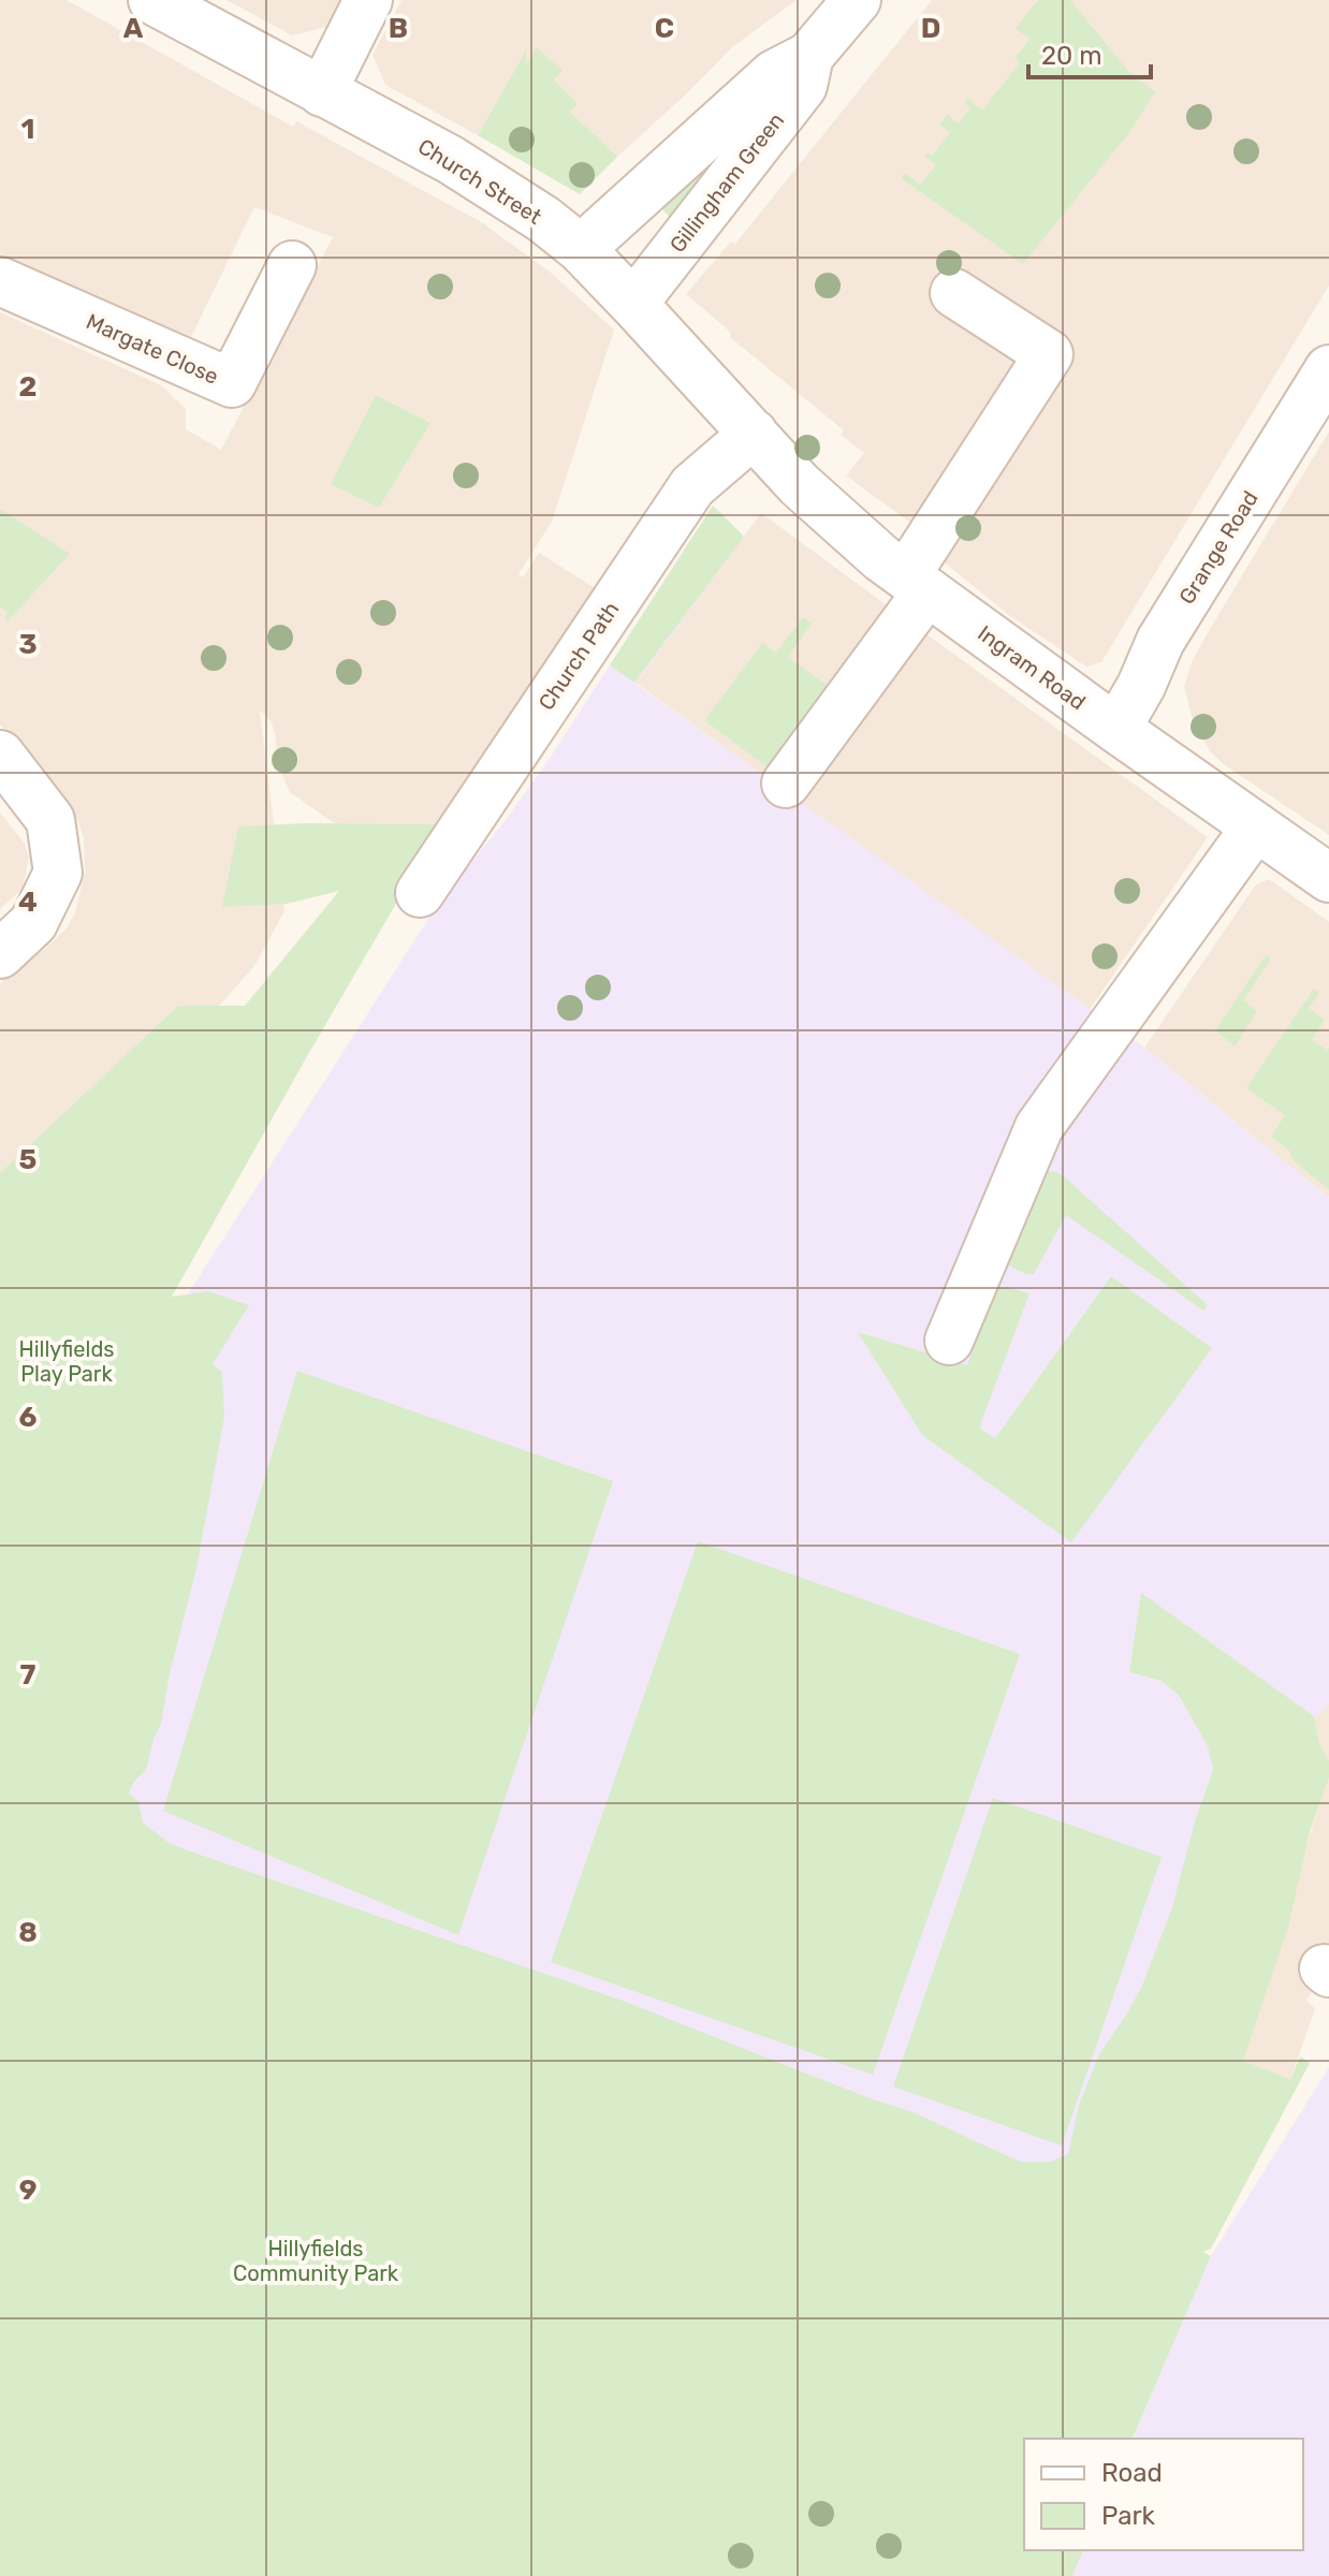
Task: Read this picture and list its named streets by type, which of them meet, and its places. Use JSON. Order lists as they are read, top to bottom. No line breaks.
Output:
{"streets":{"street":["Church Street","Gillingham Green","Margate Close","Grange Road","Church Path","Ingram Road"]},"crossings":[["Church Street","Gillingham Green"],["Church Street","Church Path"],["Church Street","Ingram Road"],["Grange Road","Ingram Road"],["Church Path","Ingram Road"]],"parks":["Hillyfields Play Park","Hillyfields Community Park"],"legend":["Road","Park"],"scale_bar":"20 m","grid":{"columns":["A","B","C","D"],"rows":["1","2","3","4","5","6","7","8","9"]}}
